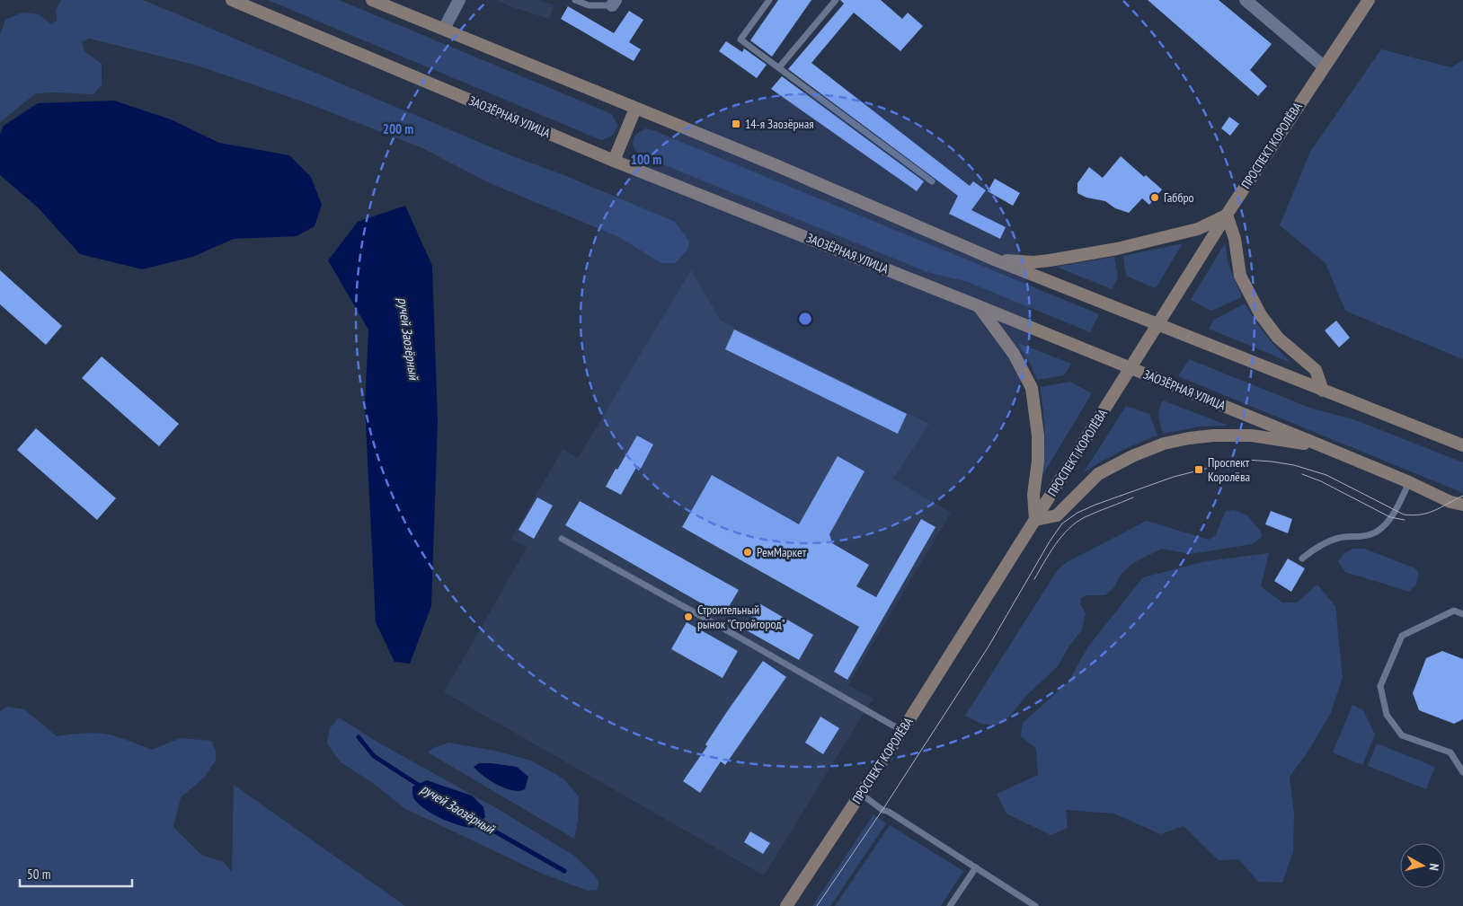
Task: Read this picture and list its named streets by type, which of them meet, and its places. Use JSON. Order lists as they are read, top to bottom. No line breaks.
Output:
{"streets":{"main road":["ЗАОЗЁРНАЯ УЛИЦА","ПРОСПЕКТ КОРОЛЁВА"]},"crossings":[["ЗАОЗЁРНАЯ УЛИЦА","ПРОСПЕКТ КОРОЛЁВА"]],"water":["ручей Заозёрный"],"places":{"transit":["14-я Заозёрная","Проспект Королёва"],"other":["Габбро","РемМаркет","Строительный рынок \"Стройгород\""]},"scale_bar":"50 m","north":"right","rings":["200 m","100 m"]}
